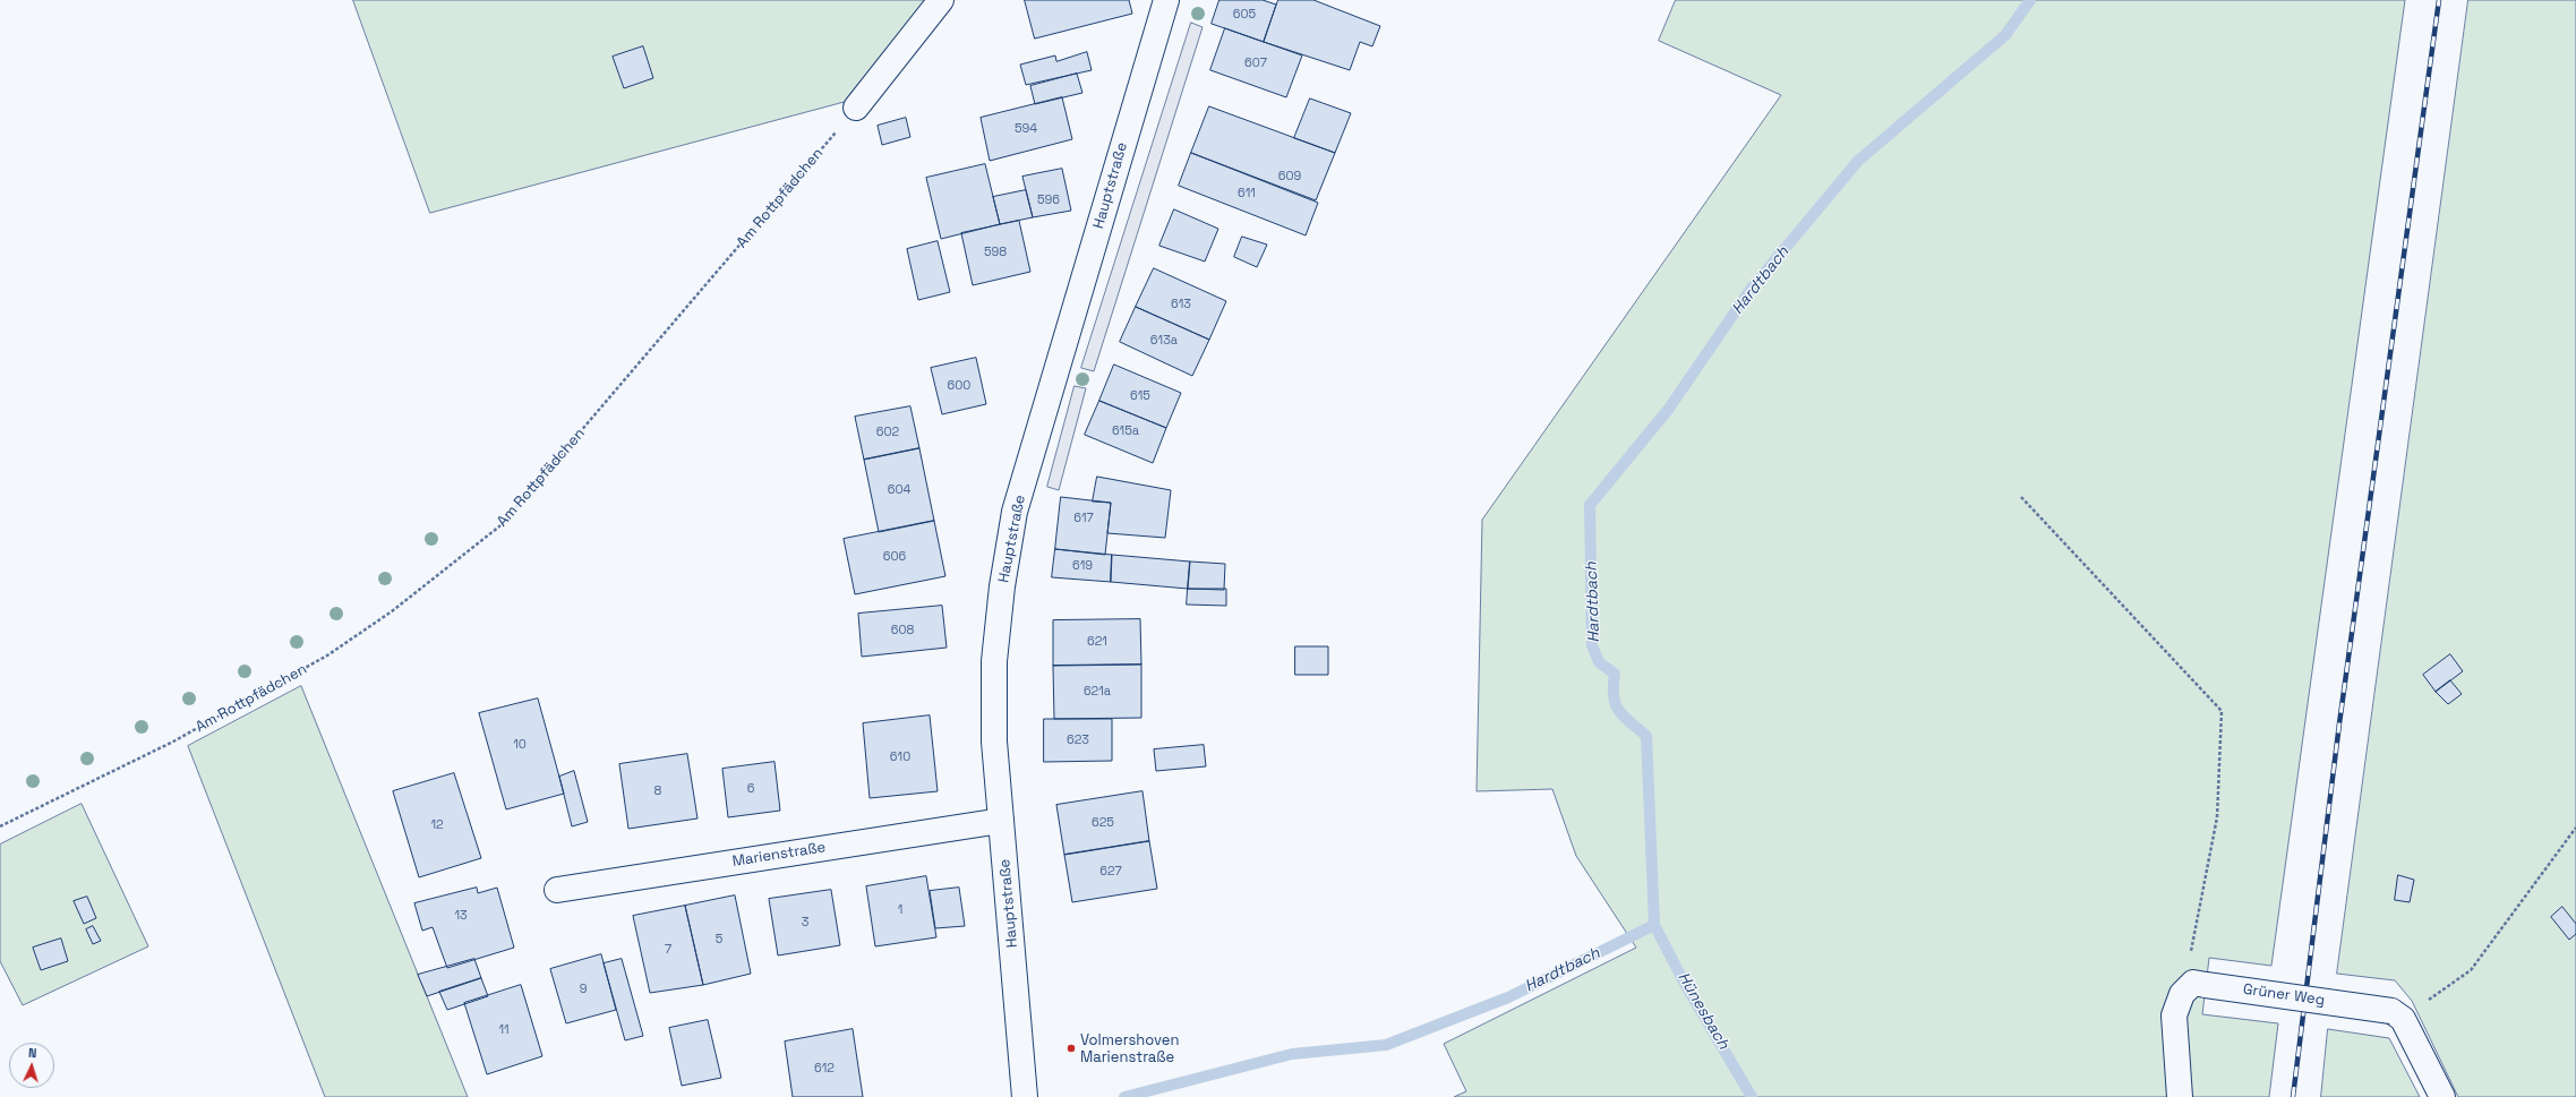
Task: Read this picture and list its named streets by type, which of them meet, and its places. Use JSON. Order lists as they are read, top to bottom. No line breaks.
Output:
{"streets":{"main road":["Hauptstraße","Marienstraße","Grüner Weg"],"path":["Am Rottpfädchen"]},"crossings":[["Hauptstraße","Marienstraße"]],"water":["Hardtbach","Hünesbach"],"places":["Volmershoven Marienstraße"],"house_numbers":["605","607","594","609","611","596","598","613","613a","600","615","615a","602","604","617","606","619","608","621","621a","623","10","610","6","8","625","12","627","1","13","3","5","7","9","11","612"],"north":"top"}
